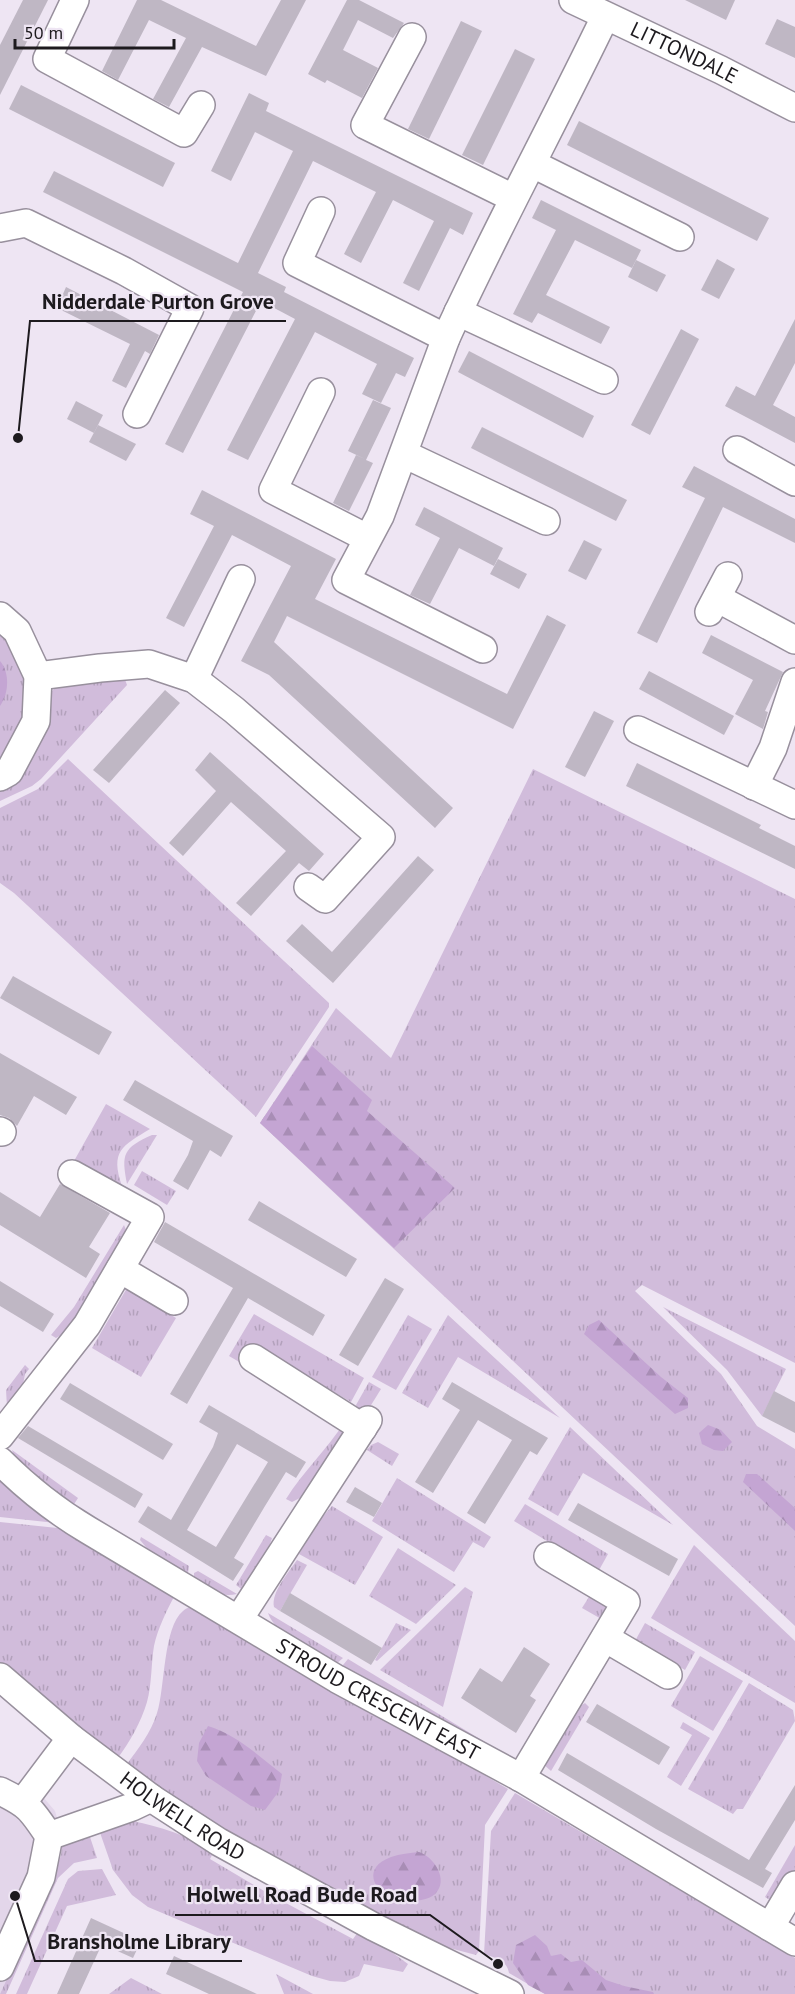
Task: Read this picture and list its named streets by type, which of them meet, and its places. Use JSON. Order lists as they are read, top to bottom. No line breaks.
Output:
{"streets":{"street":["LITTONDALE","STROUD CRESCENT EAST","HOLWELL ROAD"]},"places":["Nidderdale Purton Grove","Bransholme Library","Holwell Road Bude Road"],"scale_bar":"50 m"}
